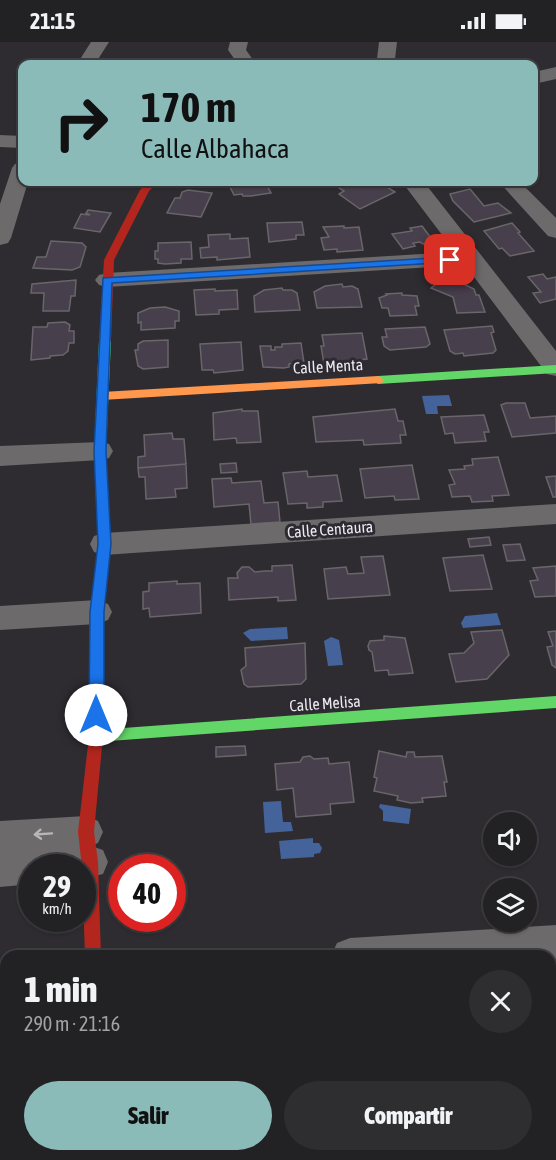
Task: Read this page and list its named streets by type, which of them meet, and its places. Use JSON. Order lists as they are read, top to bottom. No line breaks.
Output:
{"streets":{"street":["Calle Menta","Calle Centaura","Calle Melisa"]},"page":{"status":"21:15","turn":["170 m","Calle Albahaca"],"speed":"29 km/h","limit":"40","heading":["1 min","290 m · 21:16"],"buttons":["Salir","Compartir"]}}
